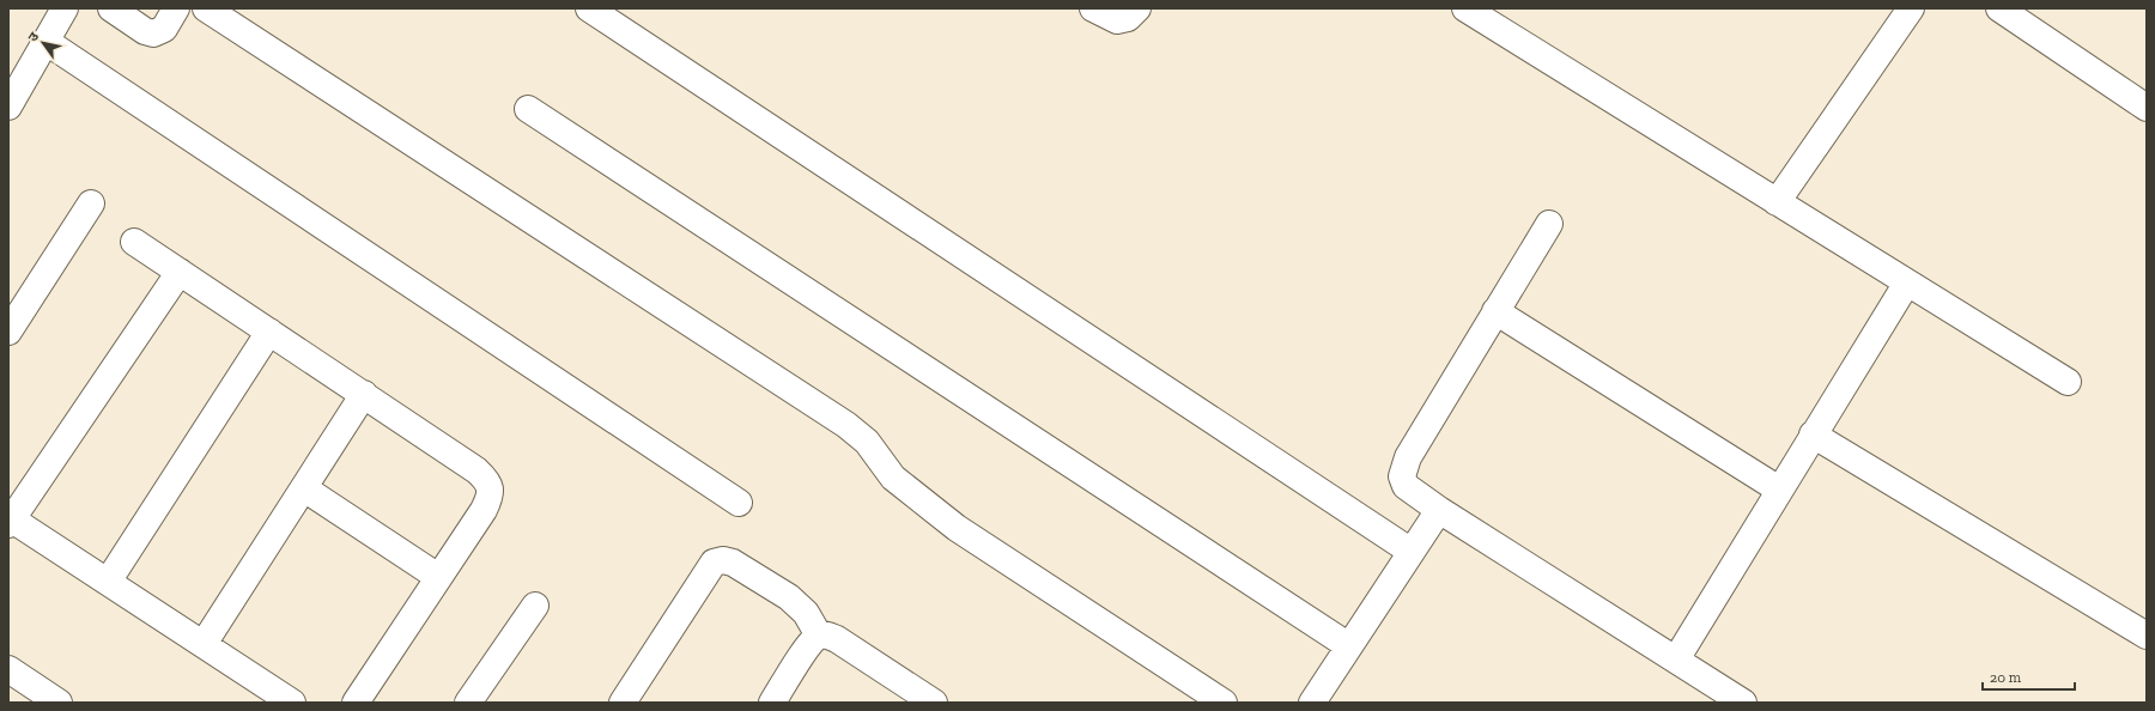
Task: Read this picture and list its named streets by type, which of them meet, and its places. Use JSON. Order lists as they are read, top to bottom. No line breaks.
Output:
{"scale_bar":"20 m","north":"top left"}
